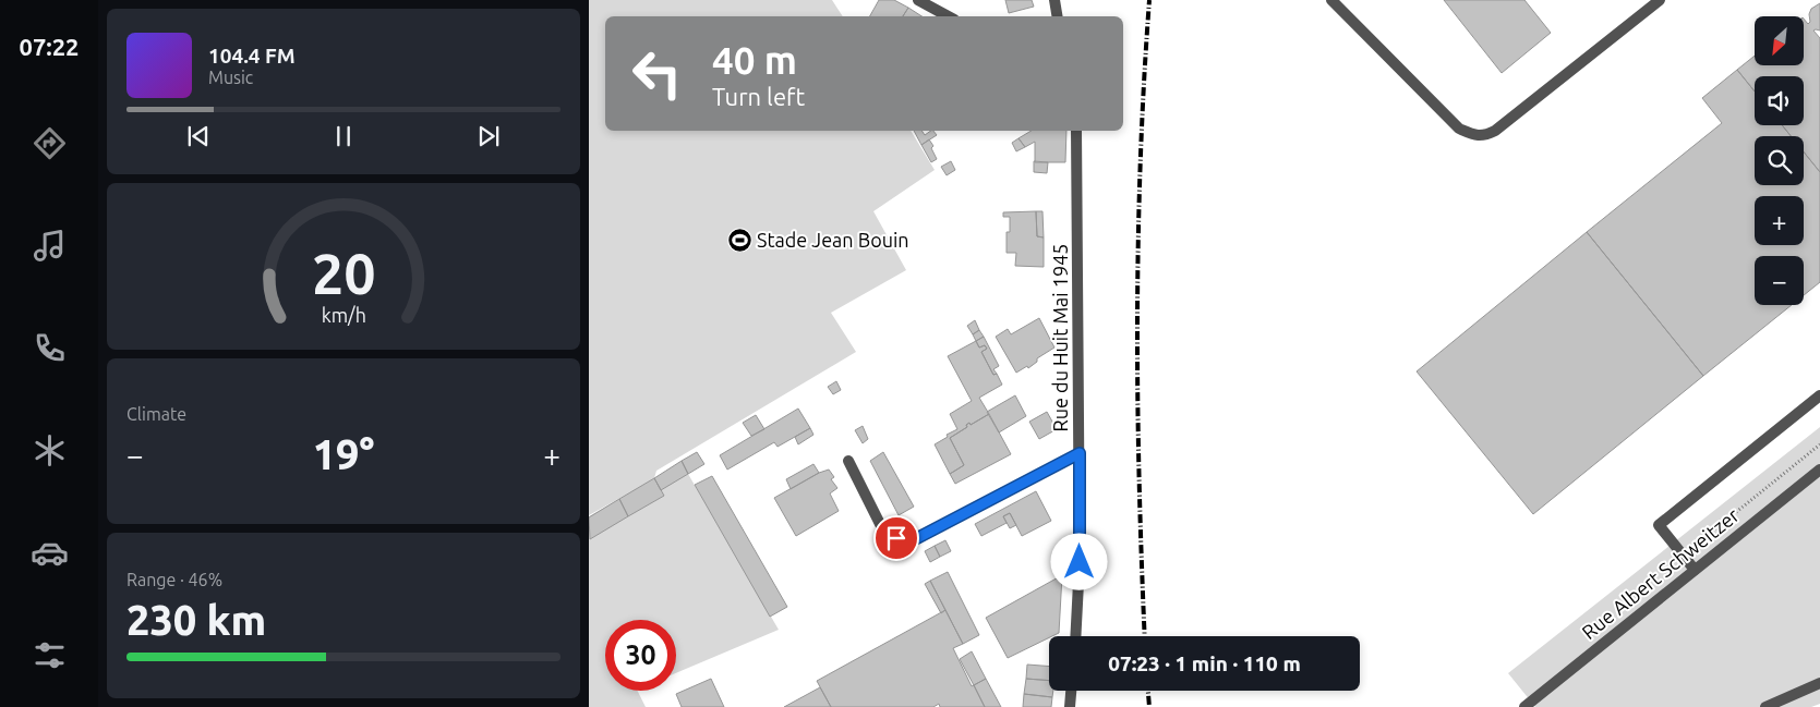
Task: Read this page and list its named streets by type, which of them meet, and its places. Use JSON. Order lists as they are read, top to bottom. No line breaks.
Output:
{"streets":{"street":["Rue du Huit Mai 1945","Rue Albert Schweitzer"]},"places":{"sports":["Stade Jean Bouin"]},"north":"bottom left","page":{"tabs":"07:22","map_buttons":["+","−"],"turn":["40 m","Turn left"],"song":["104.4 FM","Music"],"tile":["Climate",["Range · 46%","230 km"]],"heat":["−","19°","+"],"limit":"30","trip":"07:23 · 1 min · 110 m","gauge":["20","km/h"]}}
